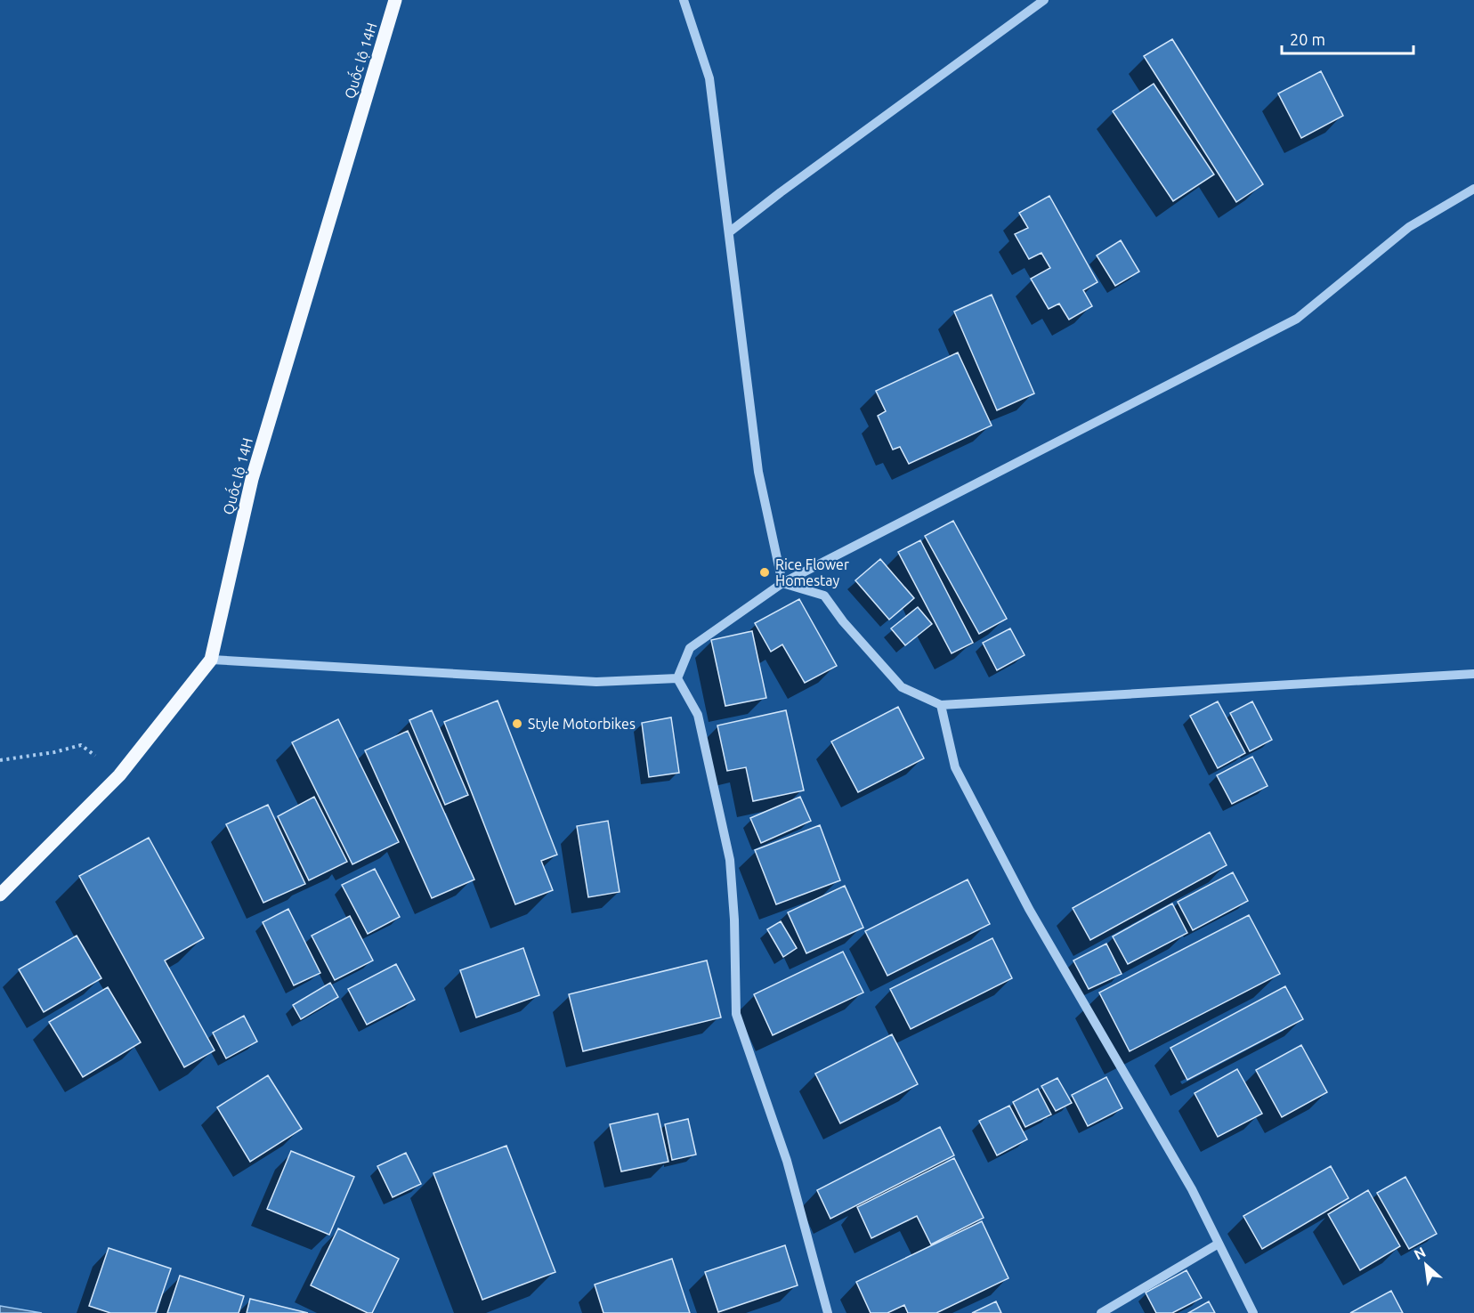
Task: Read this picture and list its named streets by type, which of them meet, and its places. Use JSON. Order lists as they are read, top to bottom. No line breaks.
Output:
{"streets":{"main road":["Quốc lộ 14H"]},"places":["Rice Flower Homestay","Style Motorbikes"],"scale_bar":"20 m","north":"top left"}
